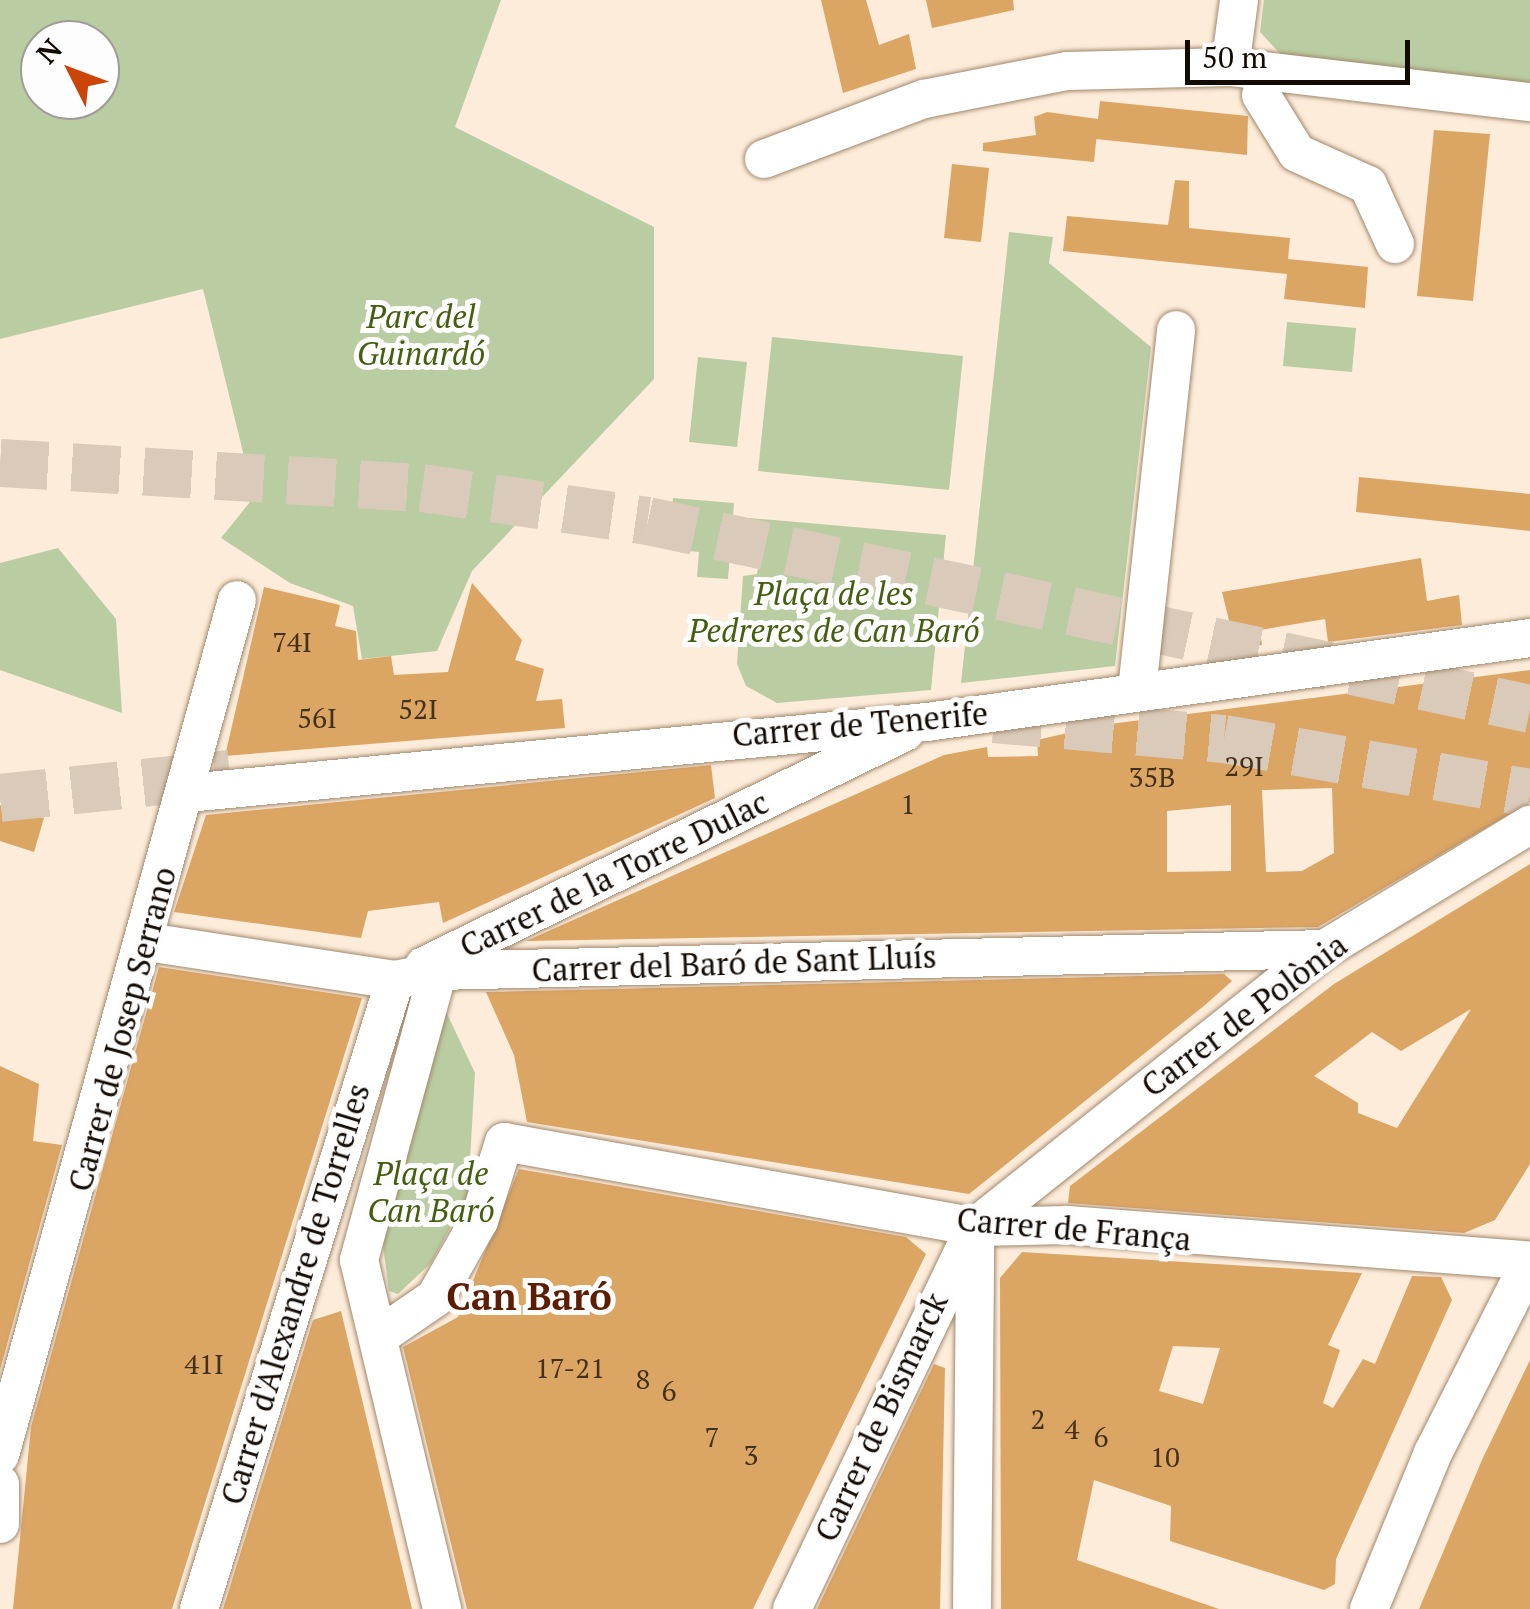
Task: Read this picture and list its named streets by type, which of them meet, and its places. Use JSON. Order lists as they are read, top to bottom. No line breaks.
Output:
{"streets":{"street":["Carrer de Tenerife","Carrer de la Torre Dulac","Carrer del Baró de Sant Lluís","Carrer de Polònia","Carrer de Josep Serrano","Carrer de França","Carrer d'Alexandre de Torrelles","Carrer de Bismarck"]},"crossings":[["Carrer de Tenerife","Carrer de la Torre Dulac"],["Carrer de Tenerife","Carrer de Josep Serrano"],["Carrer de la Torre Dulac","Carrer del Baró de Sant Lluís"],["Carrer de la Torre Dulac","Carrer d'Alexandre de Torrelles"],["Carrer del Baró de Sant Lluís","Carrer de Polònia"],["Carrer del Baró de Sant Lluís","Carrer de Josep Serrano"],["Carrer del Baró de Sant Lluís","Carrer d'Alexandre de Torrelles"],["Carrer de Polònia","Carrer de França"],["Carrer de Polònia","Carrer de Bismarck"],["Carrer de França","Carrer de Bismarck"]],"districts":["Can Baró"],"parks":["Parc del Guinardó","Plaça de les Pedreres de Can Baró","Plaça de Can Baró"],"house_numbers":["74I","52I","56I","29I","35B","1","41I","17-21","8","6","2","4","7","6","3","10"],"scale_bar":"50 m","north":"top left"}
